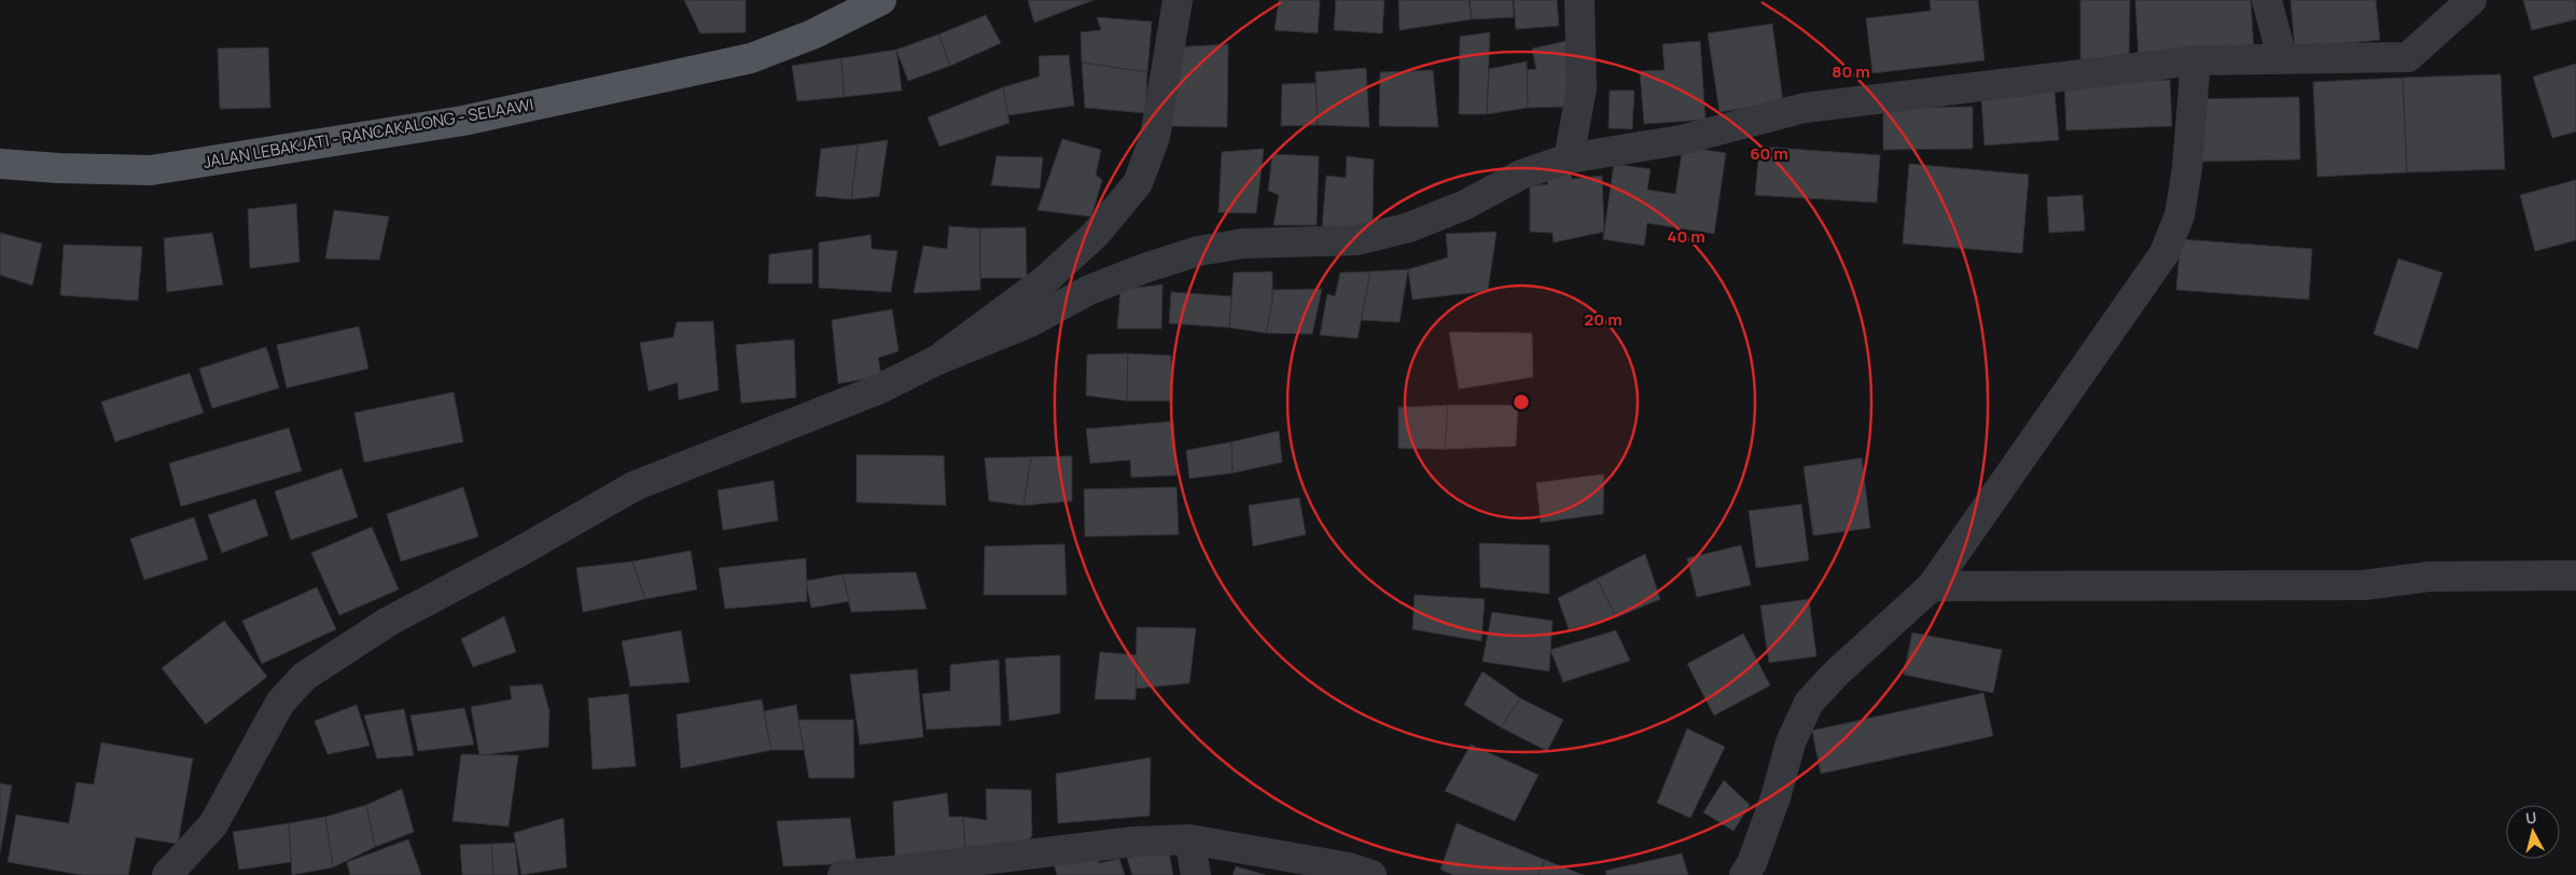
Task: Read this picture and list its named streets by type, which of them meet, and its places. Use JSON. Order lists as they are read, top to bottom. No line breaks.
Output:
{"streets":{"main road":["JALAN LEBAKJATI - RANCAKALONG - SELAAWI"]},"north":"top","rings":["80 m","60 m","40 m","20 m"]}
